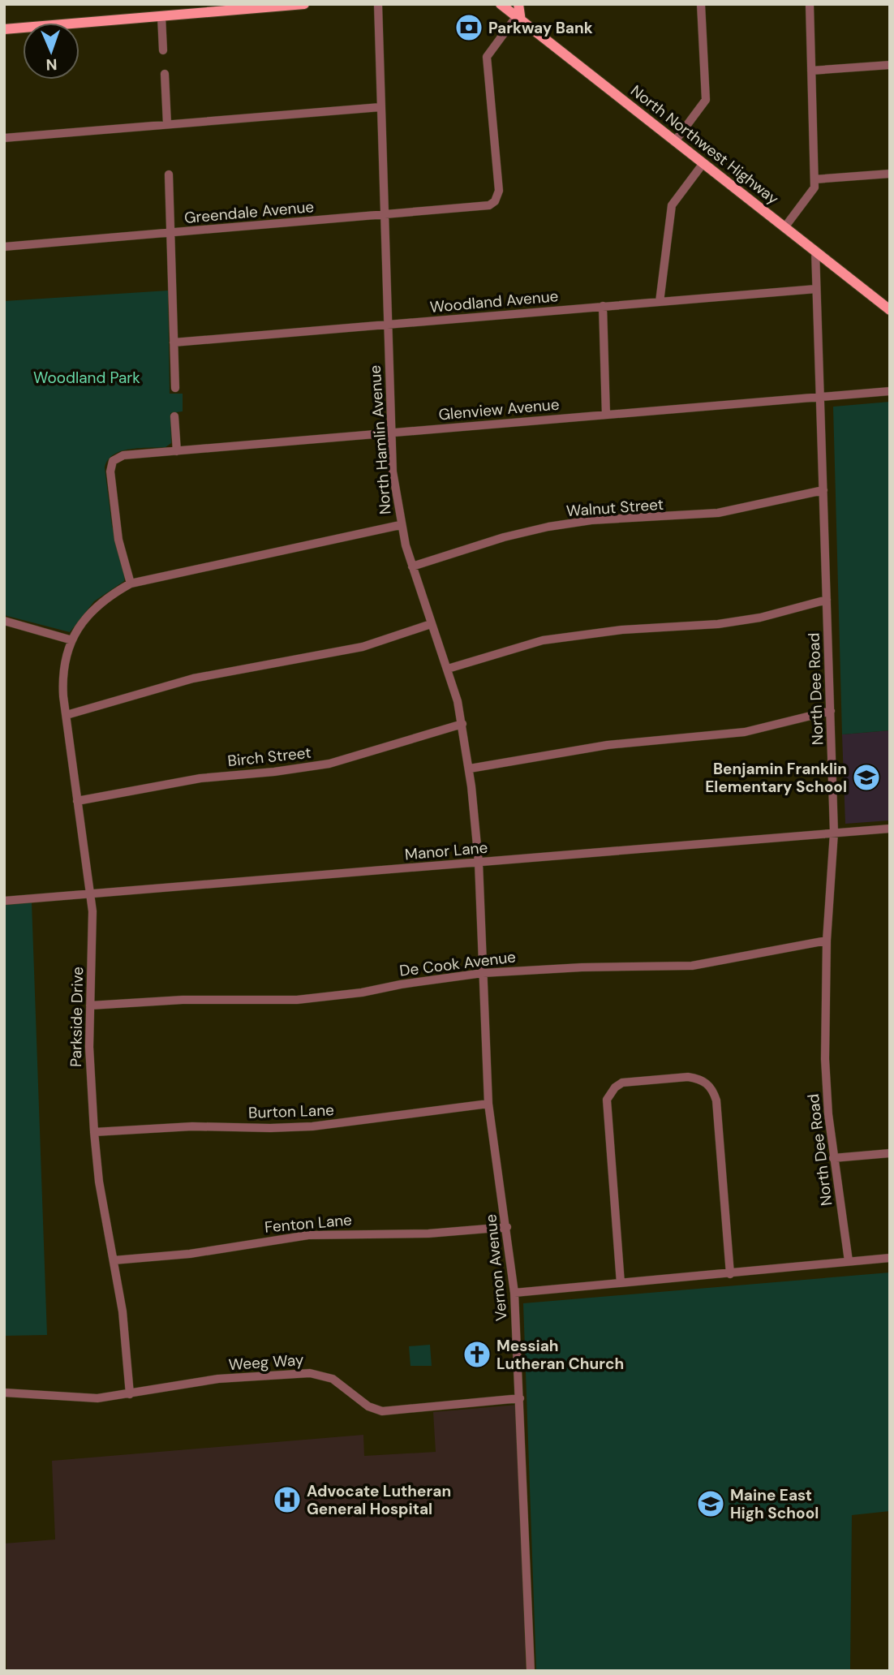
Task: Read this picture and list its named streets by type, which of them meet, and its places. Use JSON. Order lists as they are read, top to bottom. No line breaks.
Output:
{"streets":{"main road":["North Northwest Highway"],"street":["Greendale Avenue","Woodland Avenue","Glenview Avenue","North Hamlin Avenue","Walnut Street","North Dee Road","Birch Street","Manor Lane","De Cook Avenue","Parkside Drive","Burton Lane","Fenton Lane","Vernon Avenue","Weeg Way"]},"crossings":[["North Northwest Highway","Greendale Avenue"],["North Northwest Highway","North Dee Road"],["Greendale Avenue","North Hamlin Avenue"],["Woodland Avenue","North Hamlin Avenue"],["Woodland Avenue","North Dee Road"],["Glenview Avenue","North Hamlin Avenue"],["Glenview Avenue","North Dee Road"],["North Hamlin Avenue","Walnut Street"],["North Hamlin Avenue","Birch Street"],["North Hamlin Avenue","Manor Lane"],["North Hamlin Avenue","Vernon Avenue"],["Walnut Street","North Dee Road"],["North Dee Road","Manor Lane"],["North Dee Road","De Cook Avenue"],["Birch Street","Parkside Drive"],["Manor Lane","Parkside Drive"],["Manor Lane","Vernon Avenue"],["De Cook Avenue","Parkside Drive"],["De Cook Avenue","Vernon Avenue"],["Parkside Drive","Burton Lane"],["Parkside Drive","Fenton Lane"],["Parkside Drive","Weeg Way"],["Burton Lane","Vernon Avenue"],["Fenton Lane","Vernon Avenue"],["Vernon Avenue","Weeg Way"]],"parks":["Woodland Park"],"places":{"bank":["Parkway Bank"],"school or university":["Benjamin Franklin Elementary School","Maine East High School"],"church":["Messiah Lutheran Church"],"hospital":["Advocate Lutheran General Hospital"]},"north":"bottom"}
